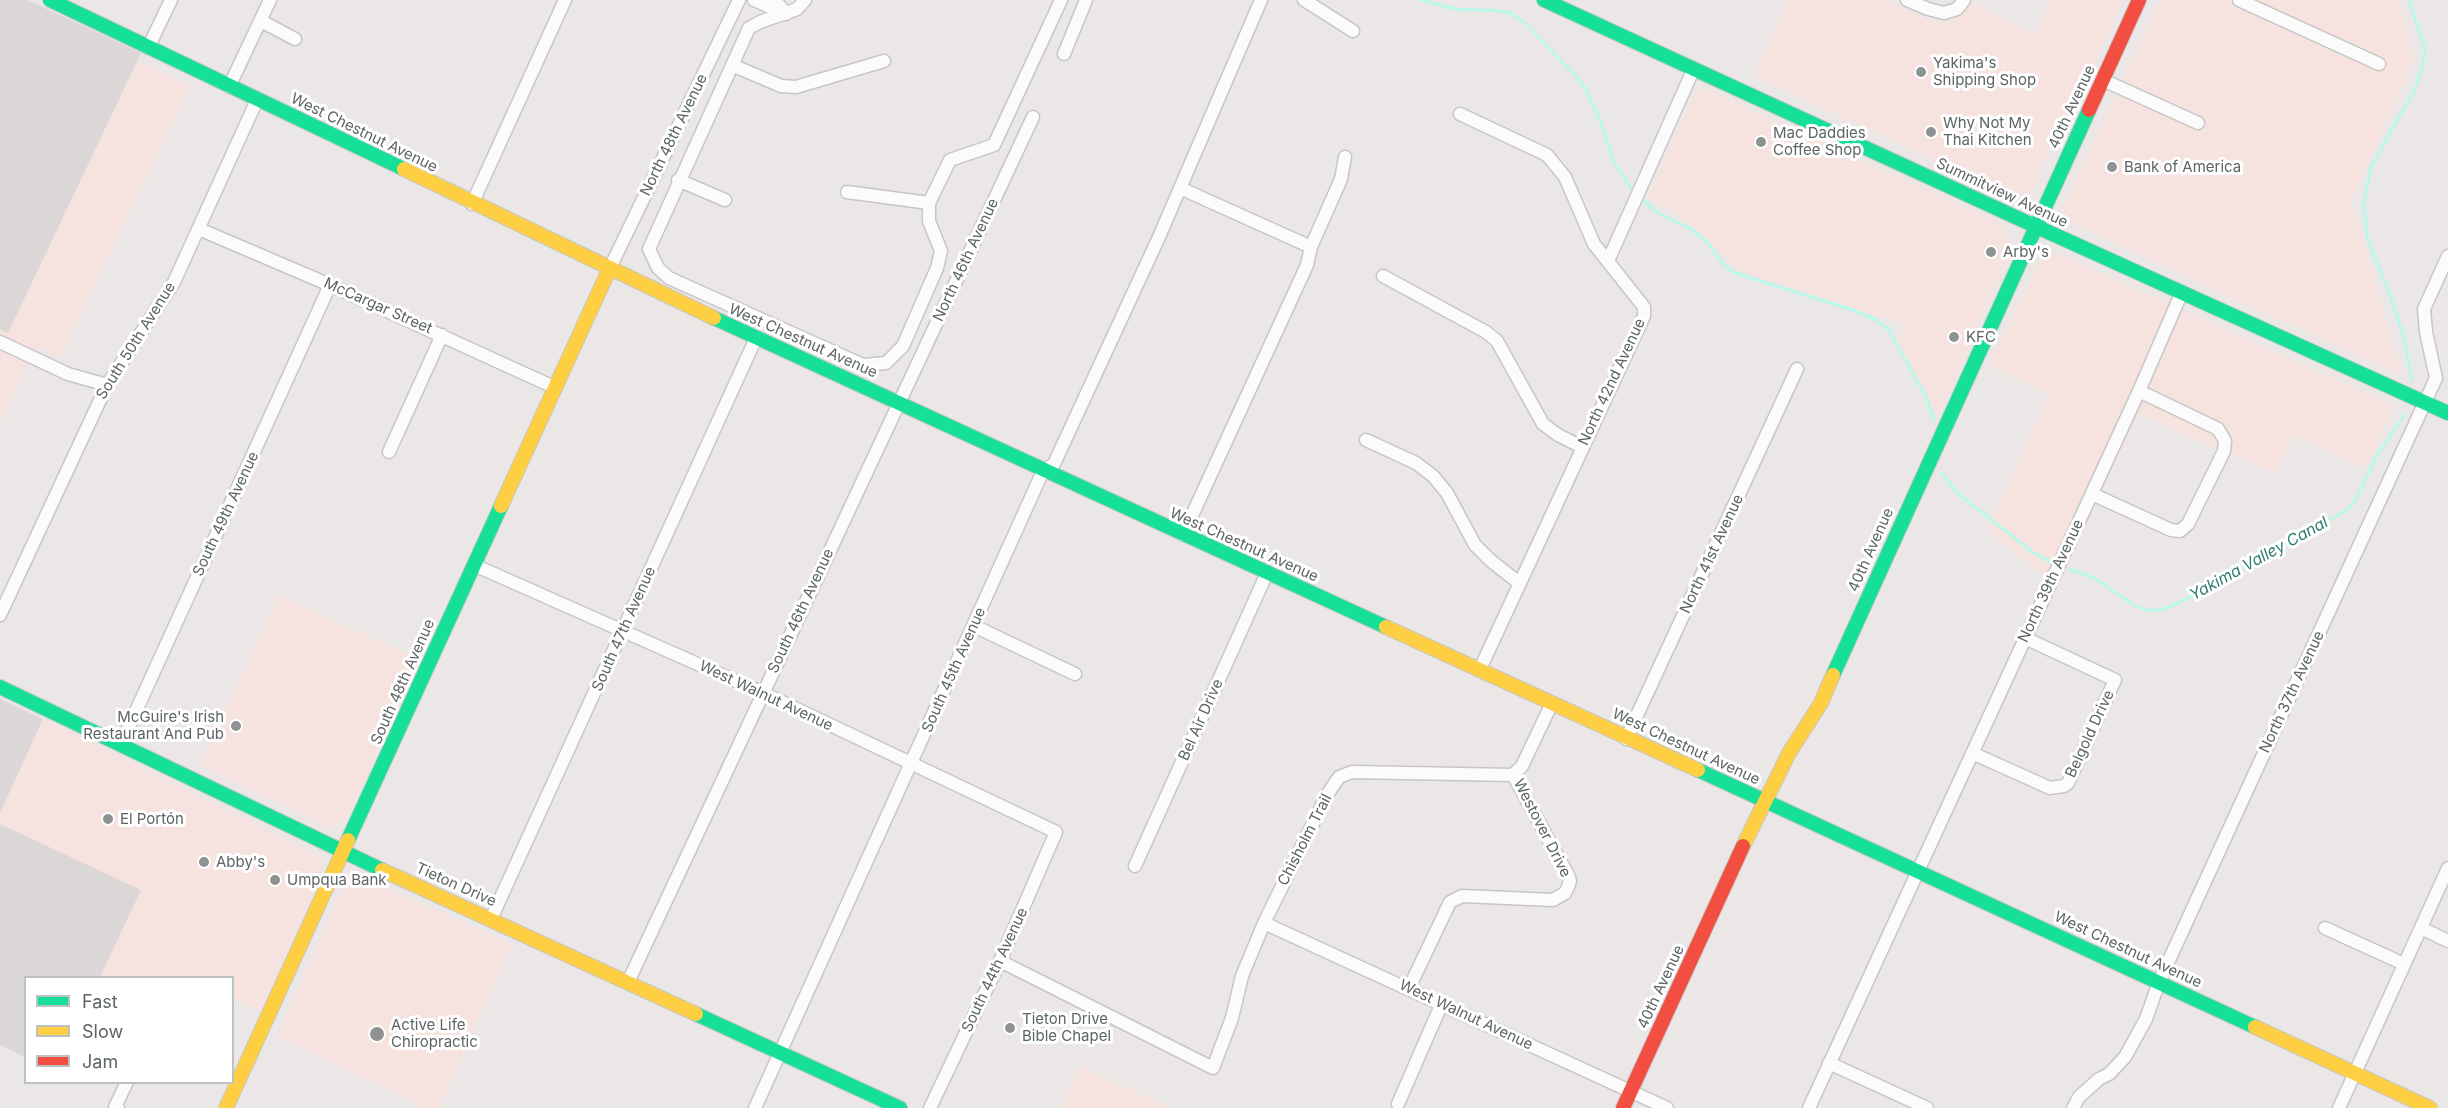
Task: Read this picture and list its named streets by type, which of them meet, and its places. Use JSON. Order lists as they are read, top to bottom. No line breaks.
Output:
{"streets":{"street":["40th Avenue","West Chestnut Avenue","North 48th Avenue","Summitview Avenue","North 46th Avenue","McCargar Street","South 50th Avenue","North 42nd Avenue","South 49th Avenue","North 41st Avenue","North 39th Avenue","South 46th Avenue","South 47th Avenue","South 45th Avenue","South 48th Avenue","North 37th Avenue","West Walnut Avenue","Bel Air Drive","Belgold Drive","Westover Drive","Chisholm Trail","Tieton Drive","South 44th Avenue"]},"crossings":[["40th Avenue","West Chestnut Avenue"],["40th Avenue","Summitview Avenue"],["40th Avenue","West Walnut Avenue"],["West Chestnut Avenue","North 48th Avenue"],["West Chestnut Avenue","North 46th Avenue"],["West Chestnut Avenue","South 50th Avenue"],["West Chestnut Avenue","North 42nd Avenue"],["West Chestnut Avenue","North 41st Avenue"],["West Chestnut Avenue","North 39th Avenue"],["West Chestnut Avenue","South 46th Avenue"],["West Chestnut Avenue","South 47th Avenue"],["West Chestnut Avenue","South 45th Avenue"],["West Chestnut Avenue","South 48th Avenue"],["West Chestnut Avenue","North 37th Avenue"],["West Chestnut Avenue","Bel Air Drive"],["West Chestnut Avenue","Westover Drive"],["North 48th Avenue","South 48th Avenue"],["Summitview Avenue","North 39th Avenue"],["Summitview Avenue","North 37th Avenue"],["North 46th Avenue","South 46th Avenue"],["McCargar Street","South 50th Avenue"],["McCargar Street","South 49th Avenue"],["McCargar Street","South 48th Avenue"],["South 49th Avenue","Tieton Drive"],["North 39th Avenue","Belgold Drive"],["South 46th Avenue","West Walnut Avenue"],["South 46th Avenue","Tieton Drive"],["South 47th Avenue","West Walnut Avenue"],["South 47th Avenue","Tieton Drive"],["South 45th Avenue","West Walnut Avenue"],["South 45th Avenue","Tieton Drive"],["South 48th Avenue","West Walnut Avenue"],["South 48th Avenue","Tieton Drive"],["West Walnut Avenue","Westover Drive"],["West Walnut Avenue","Chisholm Trail"],["West Walnut Avenue","South 44th Avenue"],["Westover Drive","Chisholm Trail"],["Chisholm Trail","South 44th Avenue"]],"water":["Yakima Valley Canal"],"places":["Yakima's Shipping Shop","Why Not My Thai Kitchen","Mac Daddies Coffee Shop","Bank of America","Arby's","KFC","McGuire's Irish Restaurant And Pub","El Portón","Abby's","Umpqua Bank","Tieton Drive Bible Chapel","Active Life Chiropractic"],"legend":["Fast","Slow","Jam"]}
